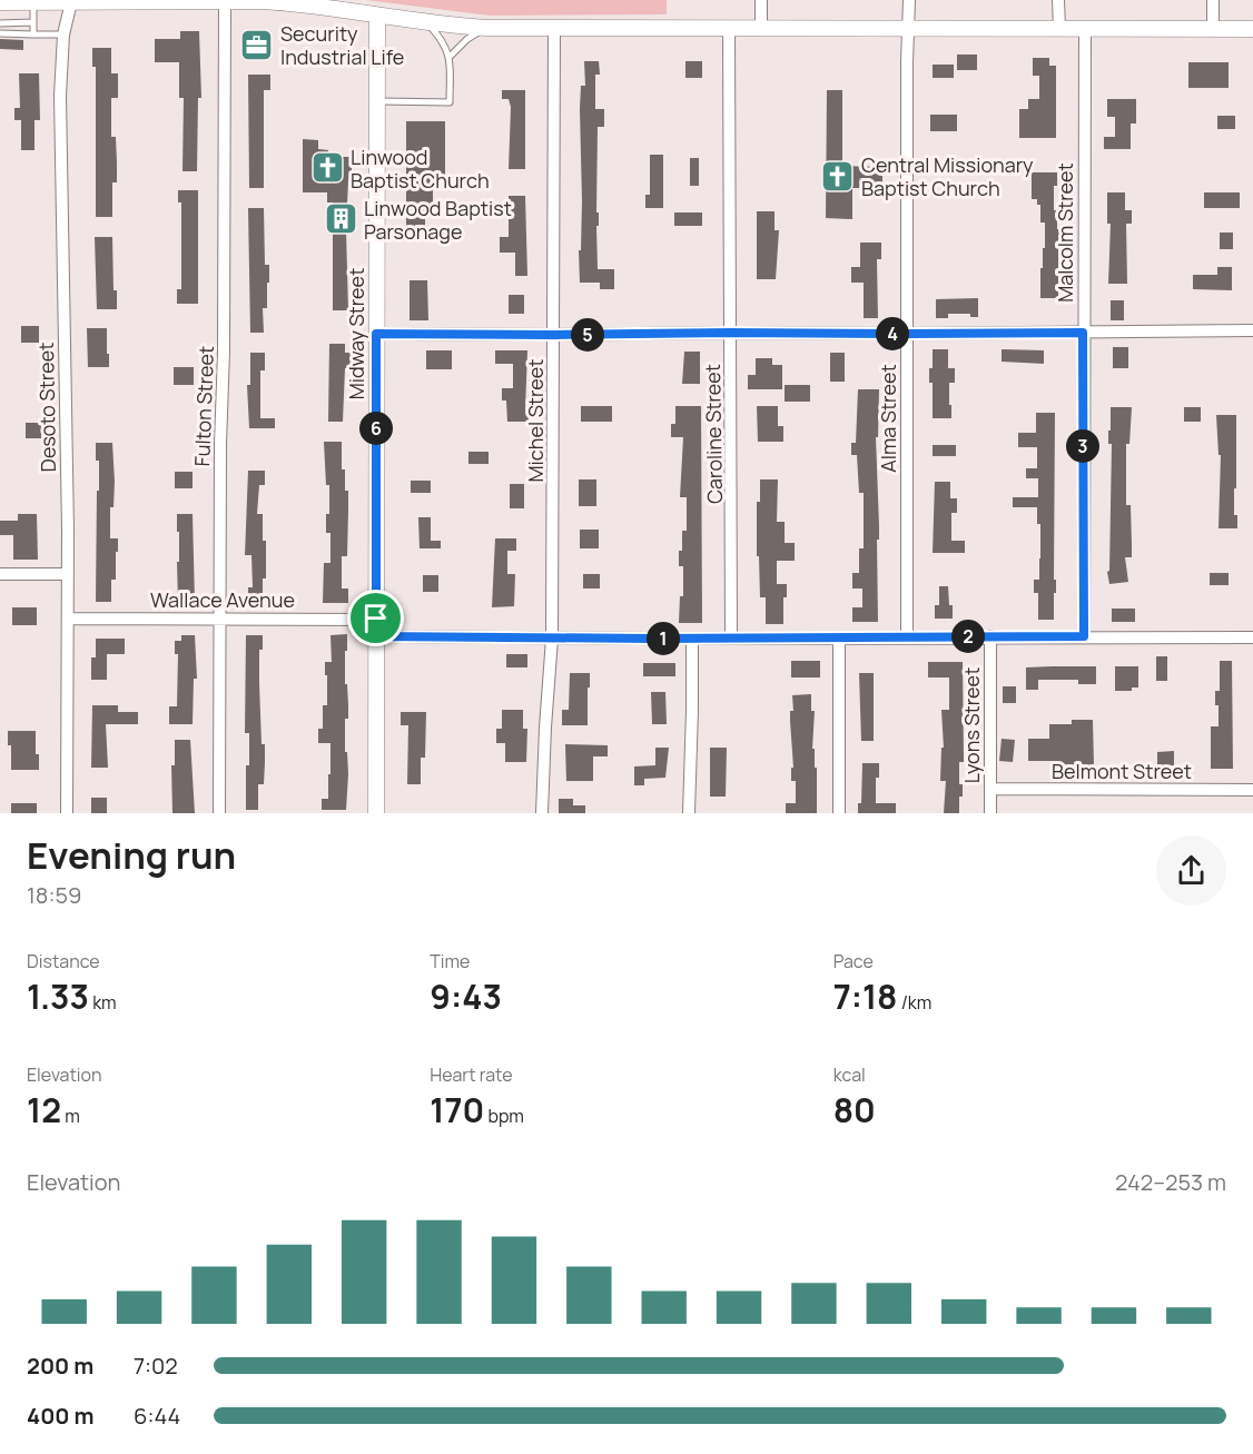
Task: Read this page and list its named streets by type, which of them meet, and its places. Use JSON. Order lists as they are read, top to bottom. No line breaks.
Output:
{"streets":{"main road":["Midway Street"],"street":["Malcolm Street","Fulton Street","Desoto Street","Alma Street","Michel Street","Caroline Street","Wallace Avenue","Lyons Street","Belmont Street"]},"crossings":[["Midway Street","Wallace Avenue"],["Fulton Street","Wallace Avenue"],["Desoto Street","Wallace Avenue"],["Lyons Street","Belmont Street"]],"places":{"office":["Security Industrial Life"],"church":["Linwood Baptist Church","Central Missionary Baptist Church"],"building":["Linwood Baptist Parsonage"]},"page":{"pins":["4","5","6","3","2","1"],"heading":["Evening run","18:59"],"stats":[["Distance","1.33 km"],["Time","9:43"],["Pace","7:18 /km"],["Elevation","12 m"],["Heart rate","170 bpm"],["kcal","80"]],"chart":["Elevation","242–253 m"],"list":[{"name":"200 m","note":"7:02"},{"name":"400 m","note":"6:44"}]}}
